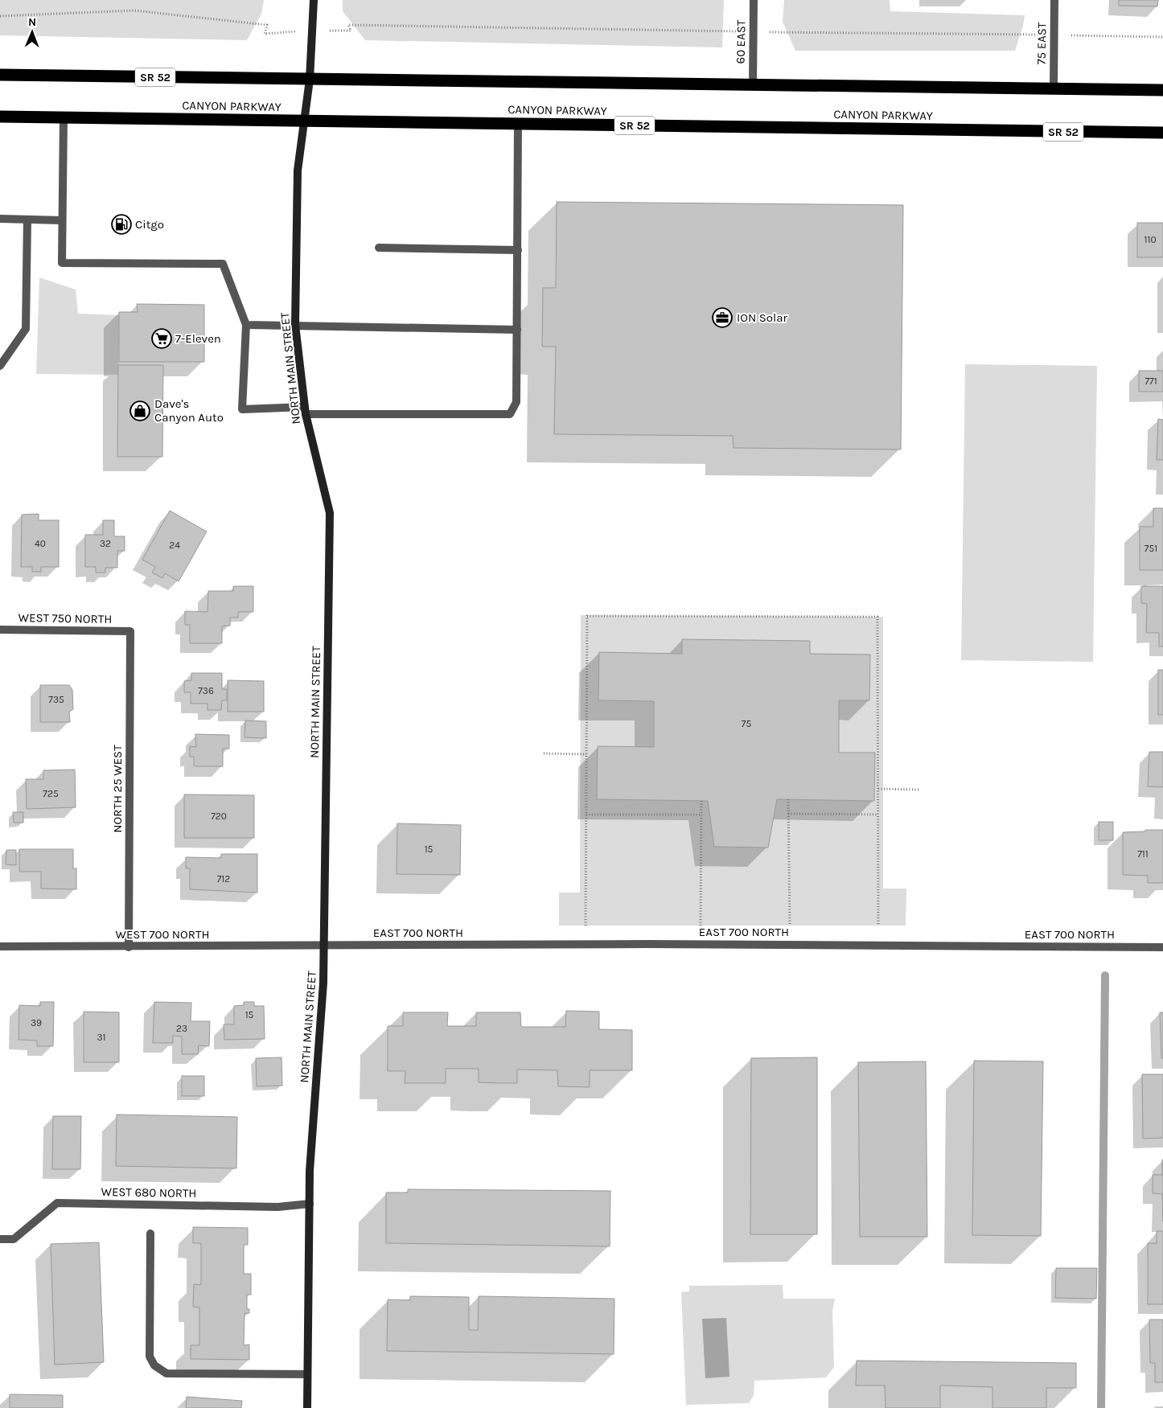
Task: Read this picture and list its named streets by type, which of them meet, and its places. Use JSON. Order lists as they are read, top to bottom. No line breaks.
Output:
{"streets":{"highway":["SR 52","CANYON PARKWAY"],"street":["60 EAST","75 EAST","NORTH MAIN STREET","WEST 750 NORTH","NORTH 25 WEST","EAST 700 NORTH","WEST 700 NORTH","WEST 680 NORTH"]},"crossings":[["60 EAST","SR 52"],["75 EAST","SR 52"],["SR 52","NORTH MAIN STREET"],["CANYON PARKWAY","NORTH MAIN STREET"],["NORTH MAIN STREET","EAST 700 NORTH"],["NORTH MAIN STREET","WEST 700 NORTH"],["NORTH MAIN STREET","WEST 680 NORTH"],["WEST 750 NORTH","NORTH 25 WEST"],["NORTH 25 WEST","WEST 700 NORTH"],["EAST 700 NORTH","WEST 700 NORTH"]],"places":{"fuel station":["Citgo"],"office":["ION Solar"],"supermarket":["7-Eleven"],"shop":["Dave's Canyon Auto"]},"house_numbers":["110","771","40","32","24","751","736","735","75","725","720","15","711","712","15","39","23","31"],"north":"top"}
